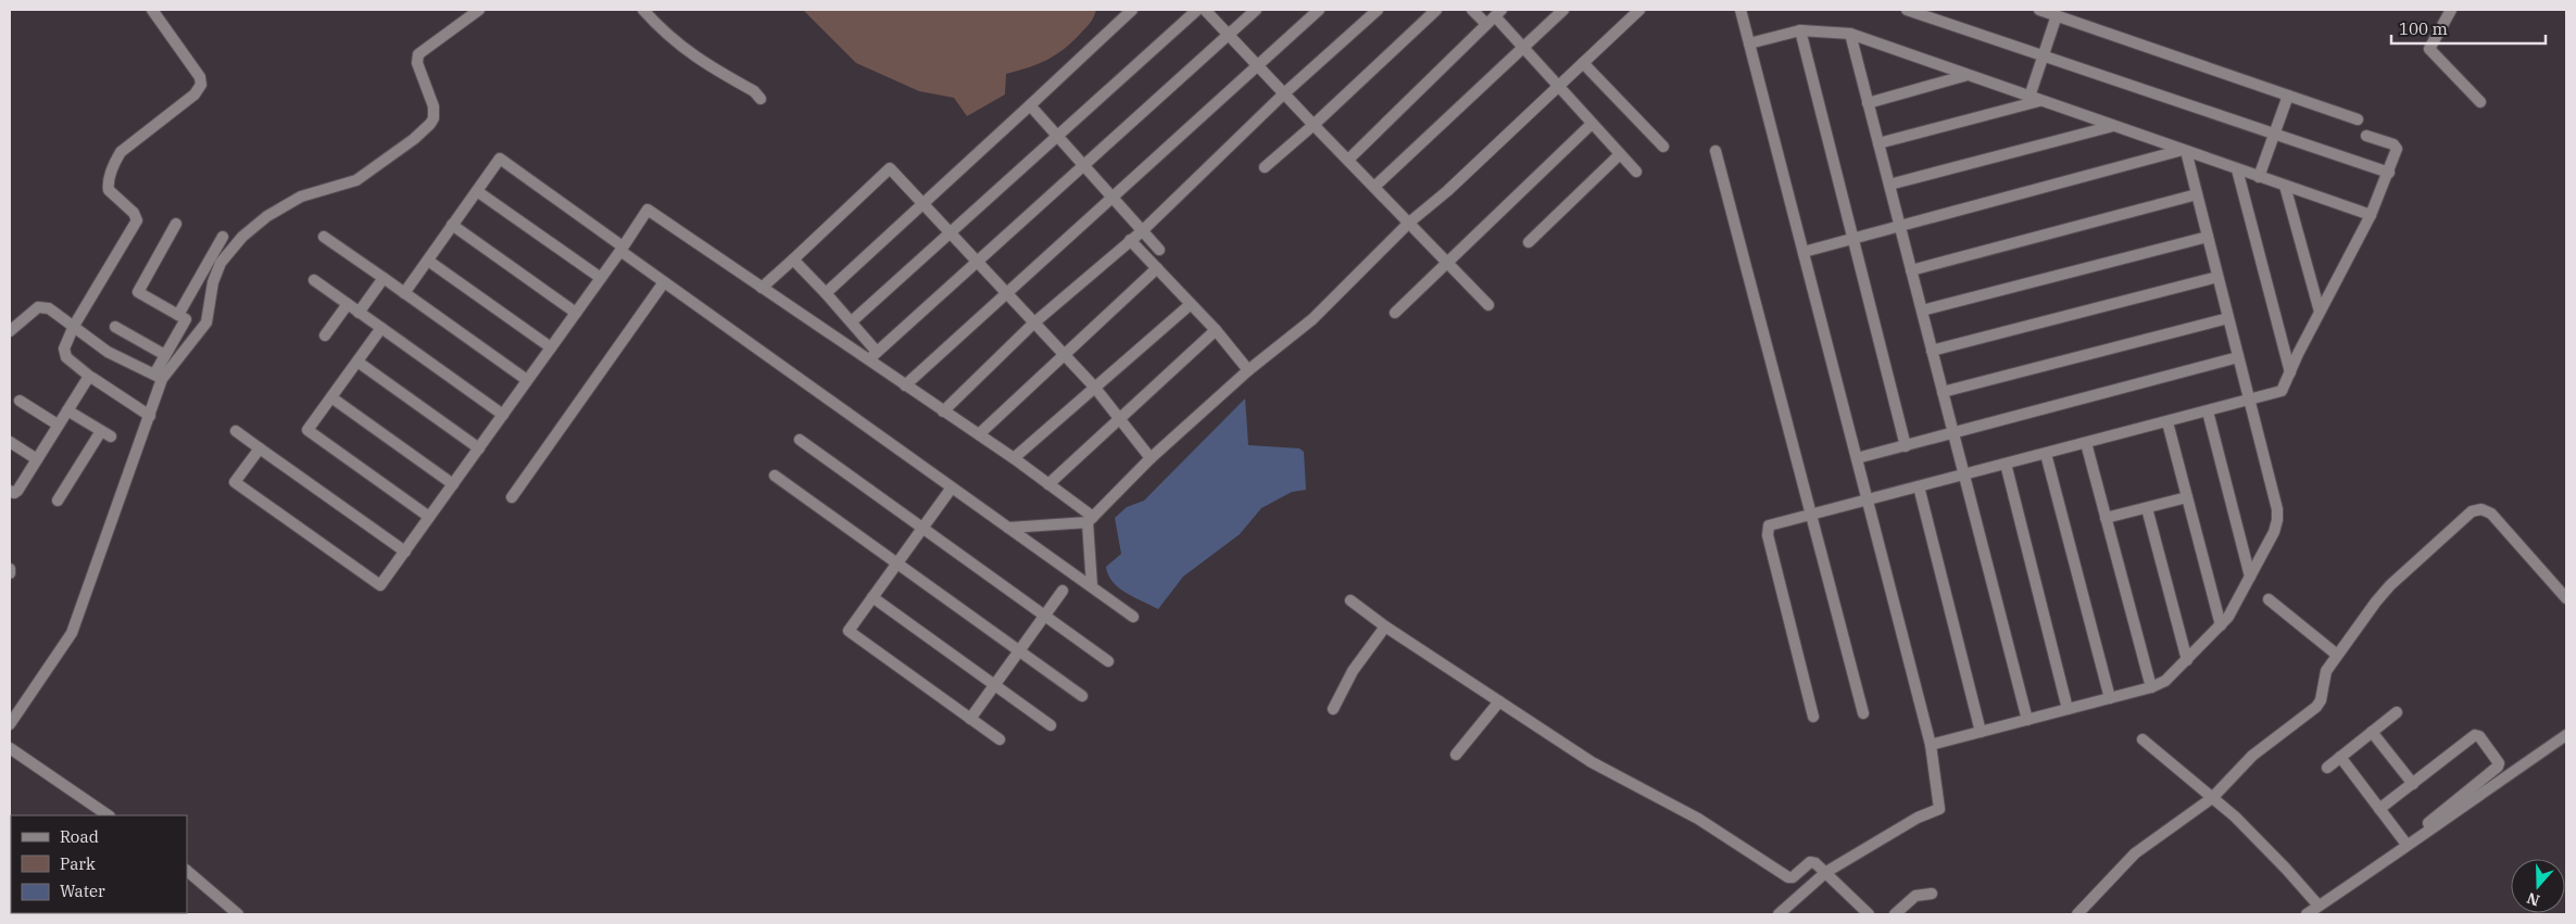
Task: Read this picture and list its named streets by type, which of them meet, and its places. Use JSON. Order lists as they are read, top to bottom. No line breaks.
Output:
{"legend":["Road","Park","Water"],"scale_bar":"100 m","north":"bottom"}
